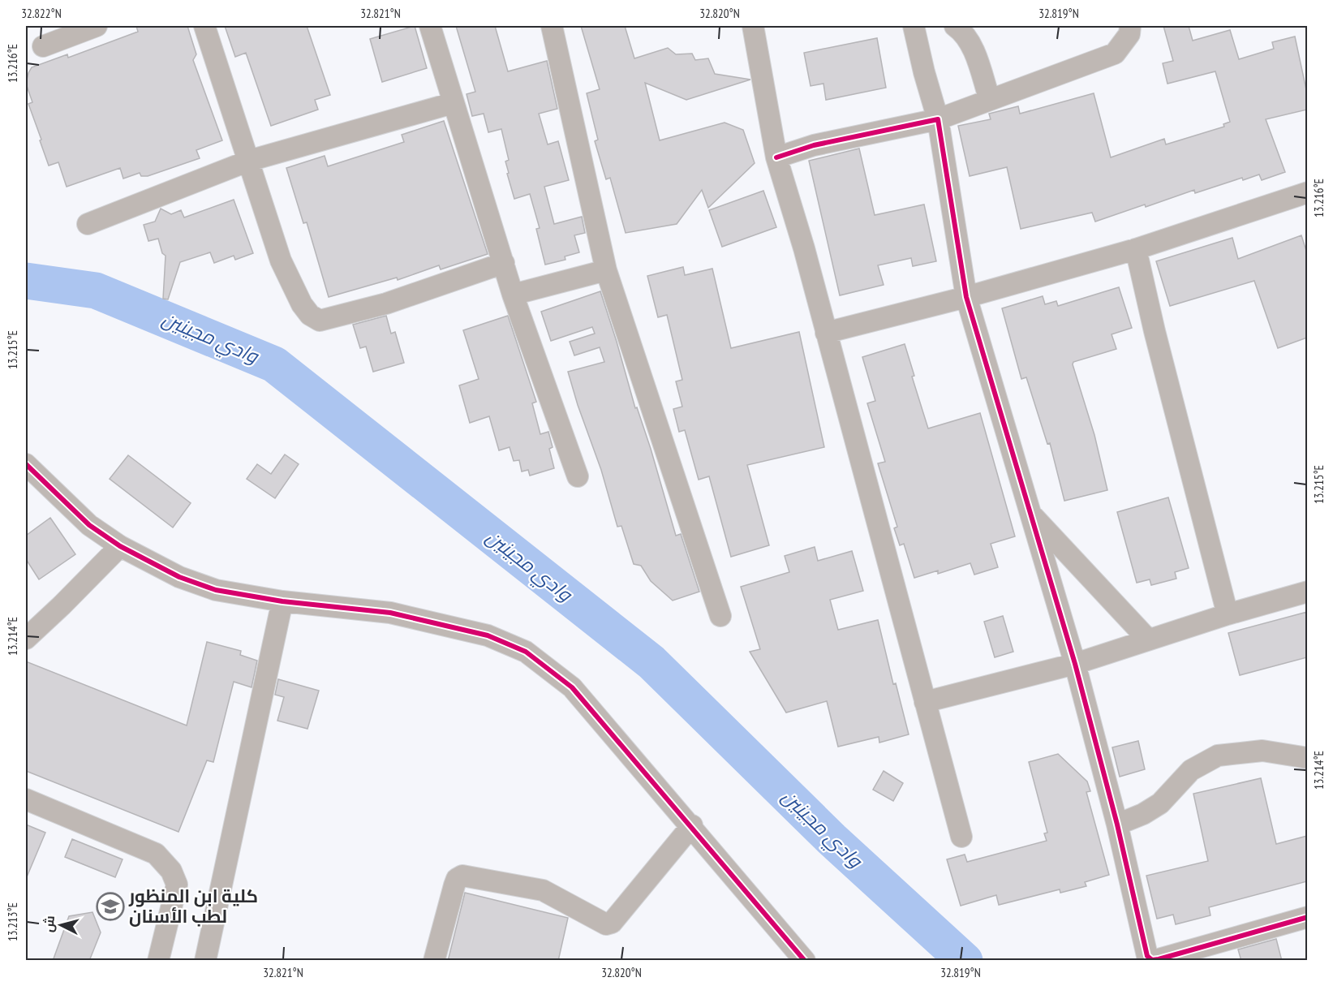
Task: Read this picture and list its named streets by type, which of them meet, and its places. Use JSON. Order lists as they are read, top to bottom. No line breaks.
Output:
{"water":["وادي مجينين"],"places":{"school or university":["كلية ابن المنظور لطب الأسنان"]},"north":"left","coordinates":["32.822°N","32.821°N","32.820°N","32.819°N","13.216°E","13.215°E","13.214°E","13.213°E"]}
